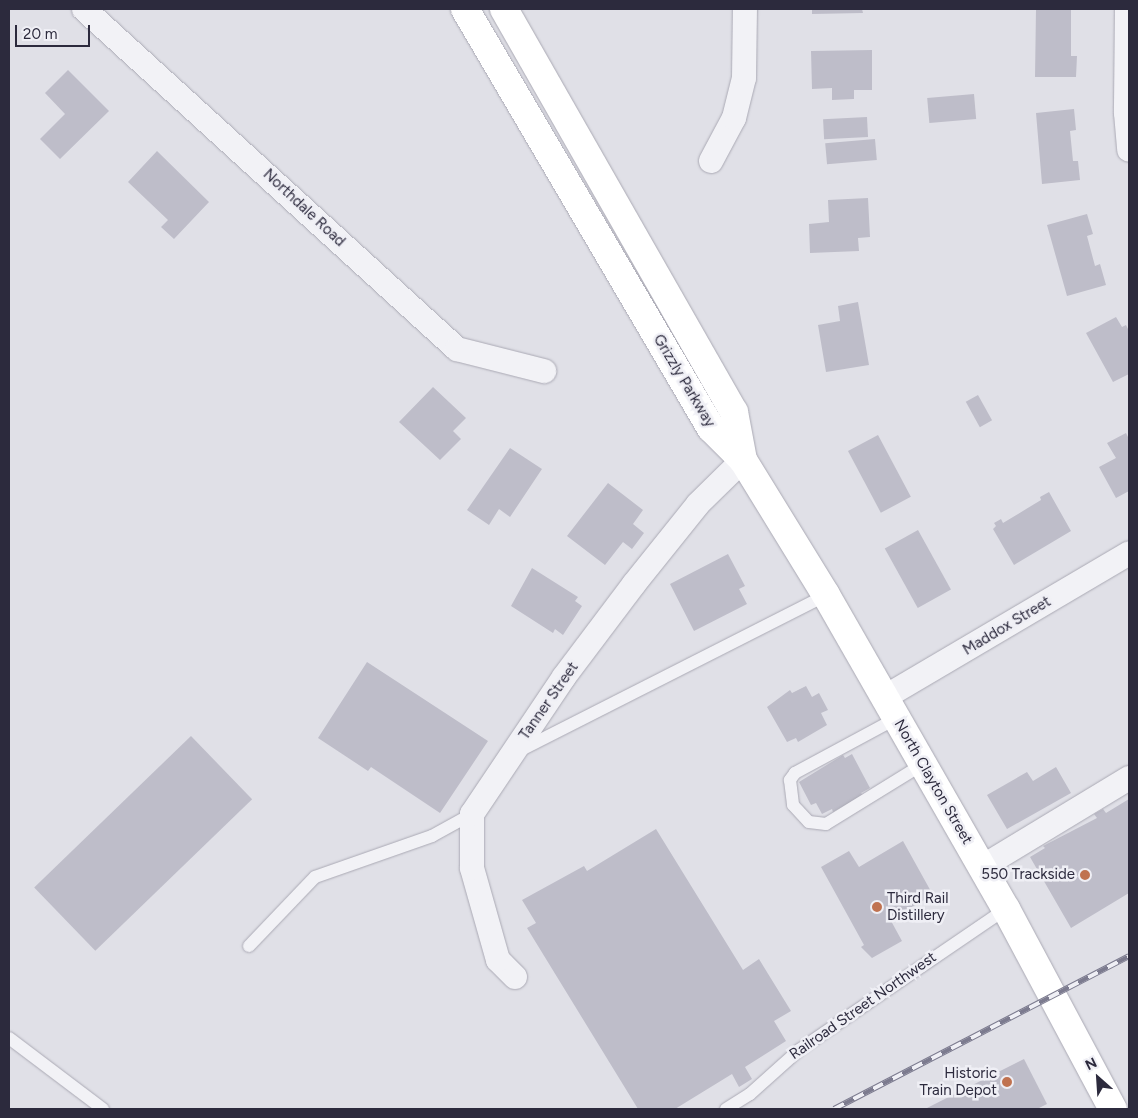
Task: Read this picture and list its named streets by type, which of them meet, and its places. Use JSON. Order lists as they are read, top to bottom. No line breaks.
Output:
{"streets":{"street":["Northdale Road","Grizzly Parkway","Maddox Street","Tanner Street","North Clayton Street"],"lane":["Railroad Street Northwest"]},"crossings":[["Grizzly Parkway","Tanner Street"],["Grizzly Parkway","North Clayton Street"],["Maddox Street","North Clayton Street"],["Tanner Street","North Clayton Street"],["North Clayton Street","Railroad Street Northwest"]],"places":["550 Trackside","Third Rail Distillery","Historic Train Depot"],"scale_bar":"20 m","north":"top left"}
